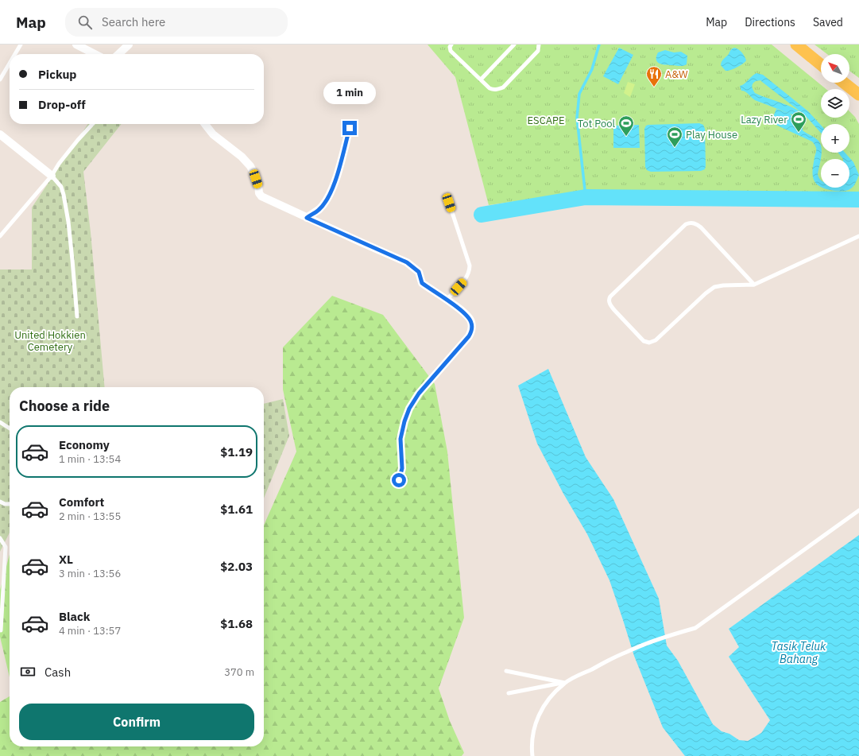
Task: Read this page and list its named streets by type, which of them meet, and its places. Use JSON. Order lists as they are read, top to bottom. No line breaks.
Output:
{"water":["Tasik Teluk Bahang"],"parks":["ESCAPE","United Hokkien Cemetery"],"places":{"restaurant":["A&W"],"sports":["Lazy River","Tot Pool","Play House"]},"north":"top left","page":{"header":"Map","search":"Search here","nav":["Map","Directions","Saved"],"map_buttons":["+","−"],"banner":["Pickup","Drop-off"],"bubble":"1 min","heading":"Choose a ride","list":[{"name":"Economy","note":"1 min · 13:54","value":"$1.19"},{"name":"Comfort","note":"2 min · 13:55","value":"$1.61"},{"name":"XL","note":"3 min · 13:56","value":"$2.03"},{"name":"Black","note":"4 min · 13:57","value":"$1.68"}],"pay":["Cash","370 m"],"buttons":"Confirm"}}
